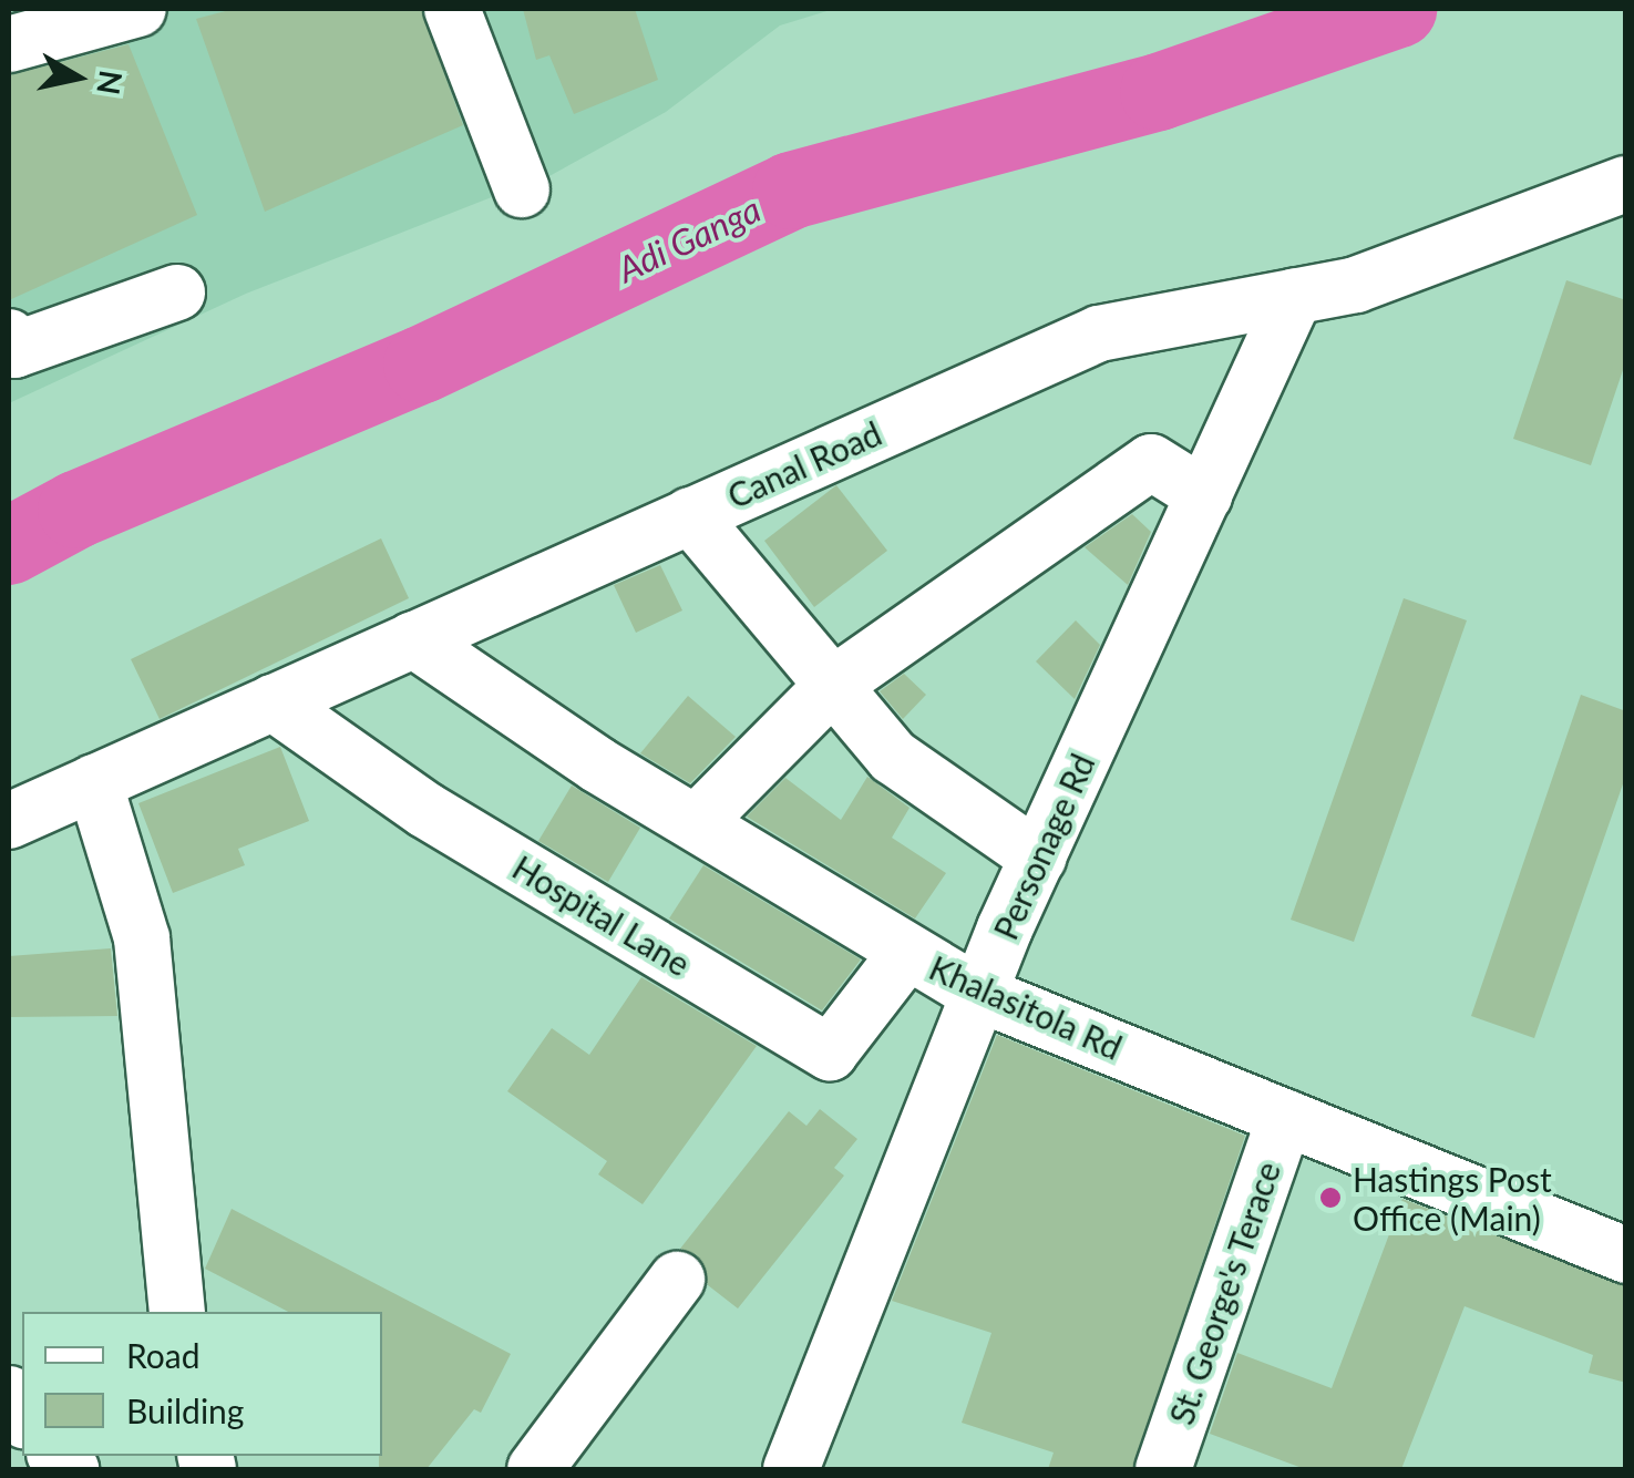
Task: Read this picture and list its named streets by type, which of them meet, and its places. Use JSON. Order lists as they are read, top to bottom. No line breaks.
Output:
{"streets":{"street":["Canal Road","Personage Rd","Hospital Lane","Khalasitola Rd","St. George's Terace"]},"crossings":[["Canal Road","Personage Rd"],["Canal Road","Hospital Lane"],["Canal Road","Khalasitola Rd"],["Personage Rd","Khalasitola Rd"],["Hospital Lane","Khalasitola Rd"],["Khalasitola Rd","St. George's Terace"]],"water":["Adi Ganga"],"places":["Hastings Post Office (Main)"],"legend":["Road","Building"],"north":"right"}
